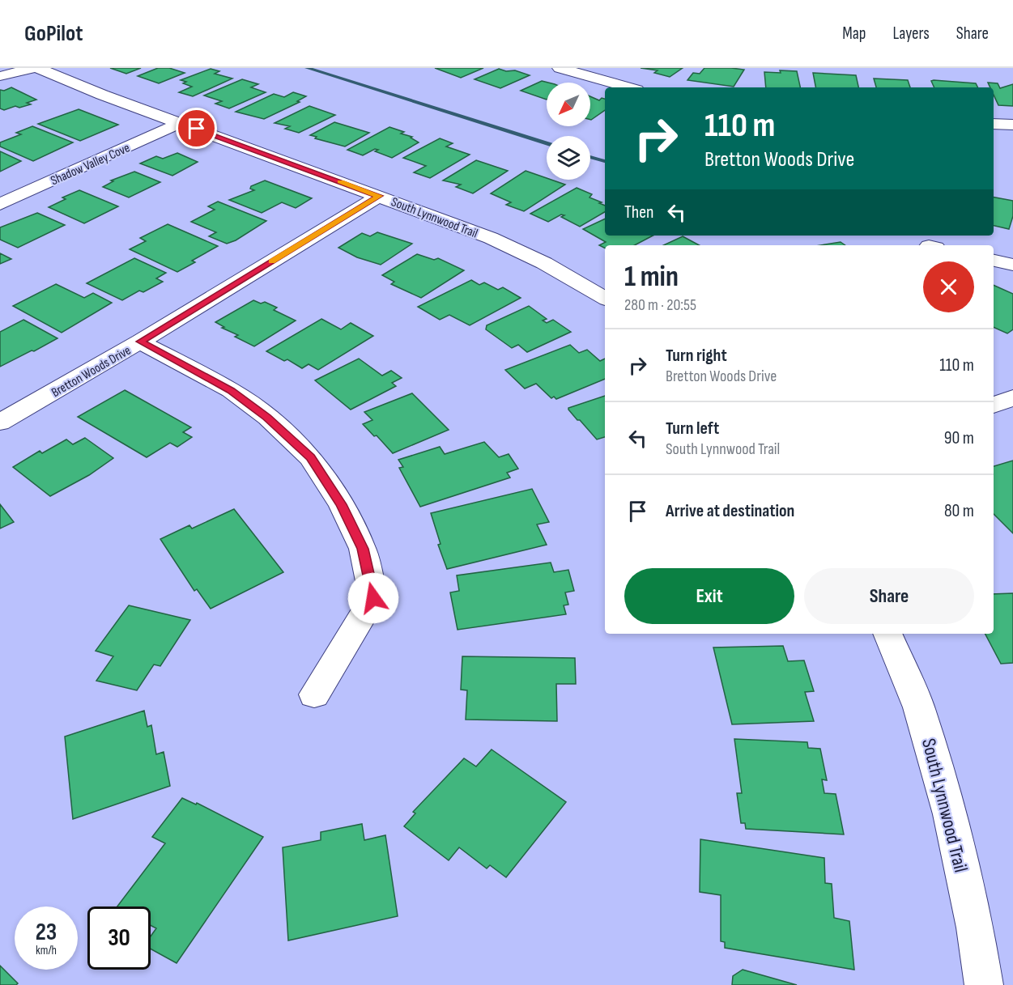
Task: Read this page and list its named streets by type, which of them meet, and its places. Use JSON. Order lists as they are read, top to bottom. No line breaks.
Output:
{"streets":{"street":["Shadow Valley Cove","South Lynnwood Trail","Bretton Woods Drive"]},"crossings":[["Shadow Valley Cove","South Lynnwood Trail"],["South Lynnwood Trail","Bretton Woods Drive"]],"north":"bottom left","page":{"header":"GoPilot","nav":["Map","Layers","Share"],"turn":["110 m","Bretton Woods Drive"],"then":"Then","heading":["1 min","280 m · 20:55"],"list":[{"name":"Turn right","note":"Bretton Woods Drive","value":"110 m"},{"name":"Turn left","note":"South Lynnwood Trail","value":"90 m"},{"name":"Arrive at destination","value":"80 m"}],"buttons":["Exit","Share"],"speed":"23 km/h","limit":"30"}}
